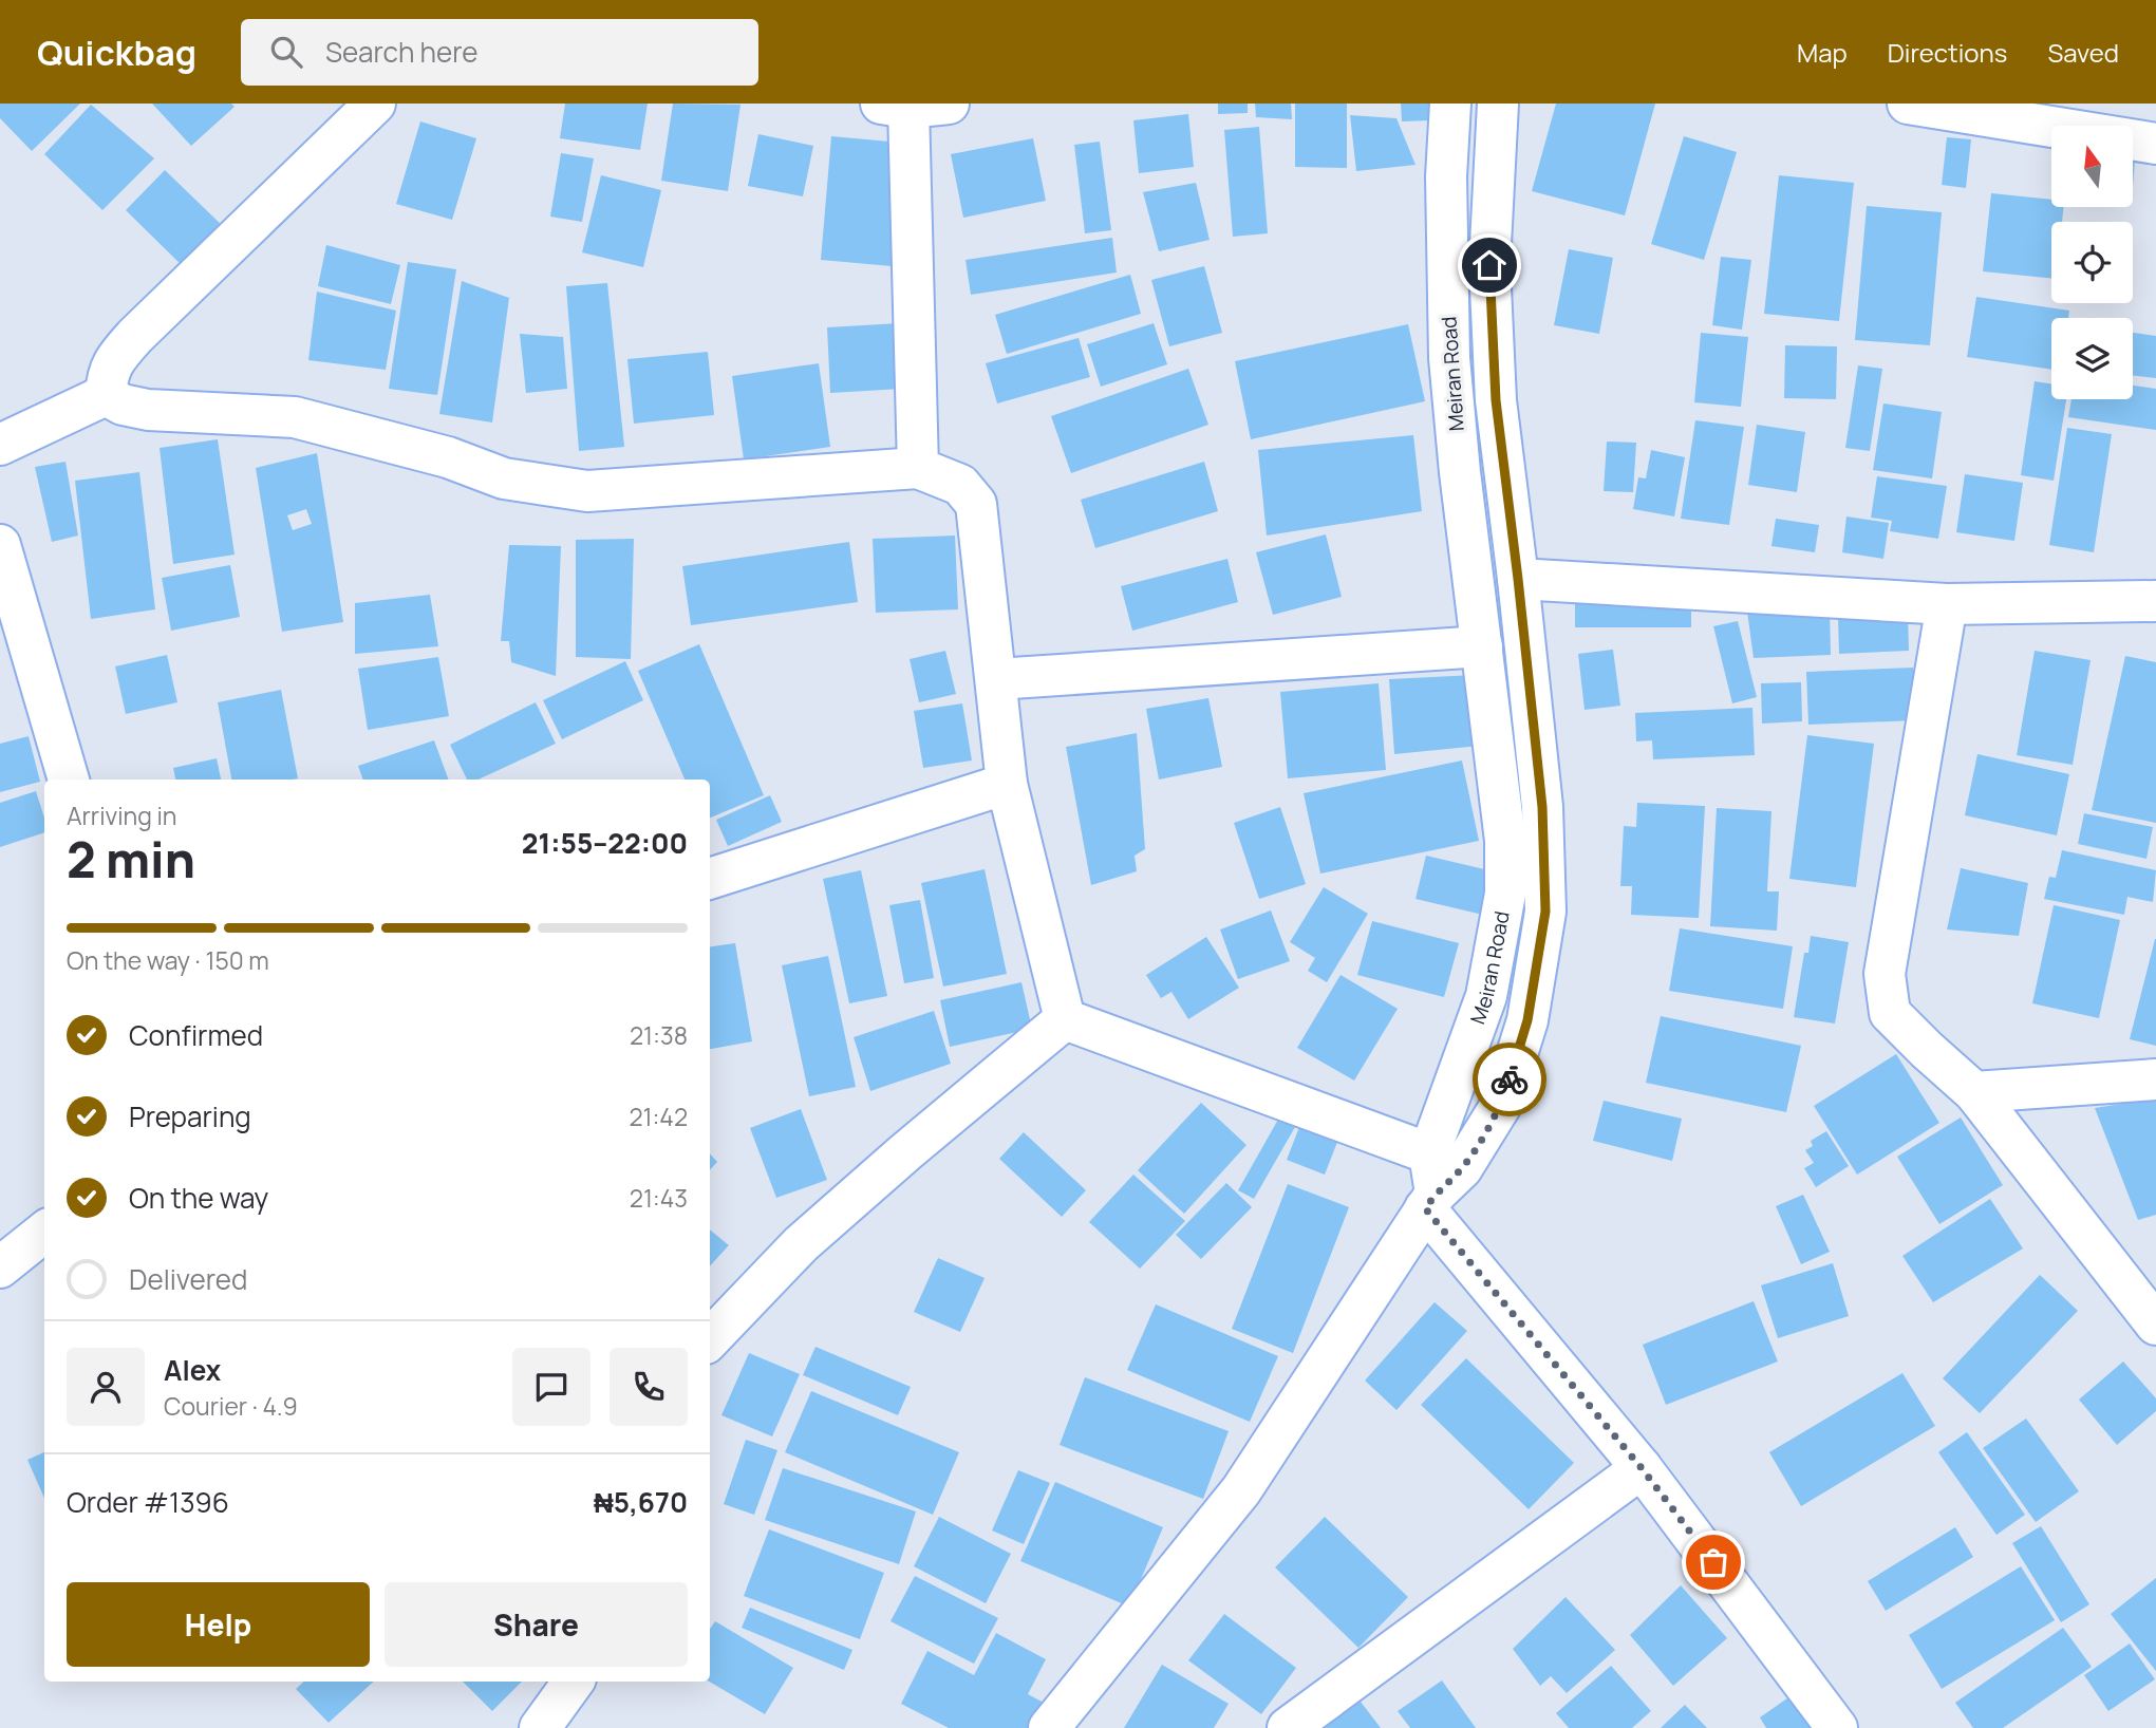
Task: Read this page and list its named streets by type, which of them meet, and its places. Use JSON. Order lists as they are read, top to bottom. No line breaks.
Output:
{"streets":{"street":["Meiran Road"]},"north":"top","page":{"header":"Quickbag","search":"Search here","nav":["Map","Directions","Saved"],"heading":["2 min","Arriving in","21:55–22:00"],"panel":["Alex","Courier · 4.9","Order #1396","₦5,670"],"bar":"On the way · 150 m","list":[["Confirmed","21:38"],["Preparing","21:42"],["On the way","21:43"],"Delivered"],"buttons":["Help","Share"]}}
